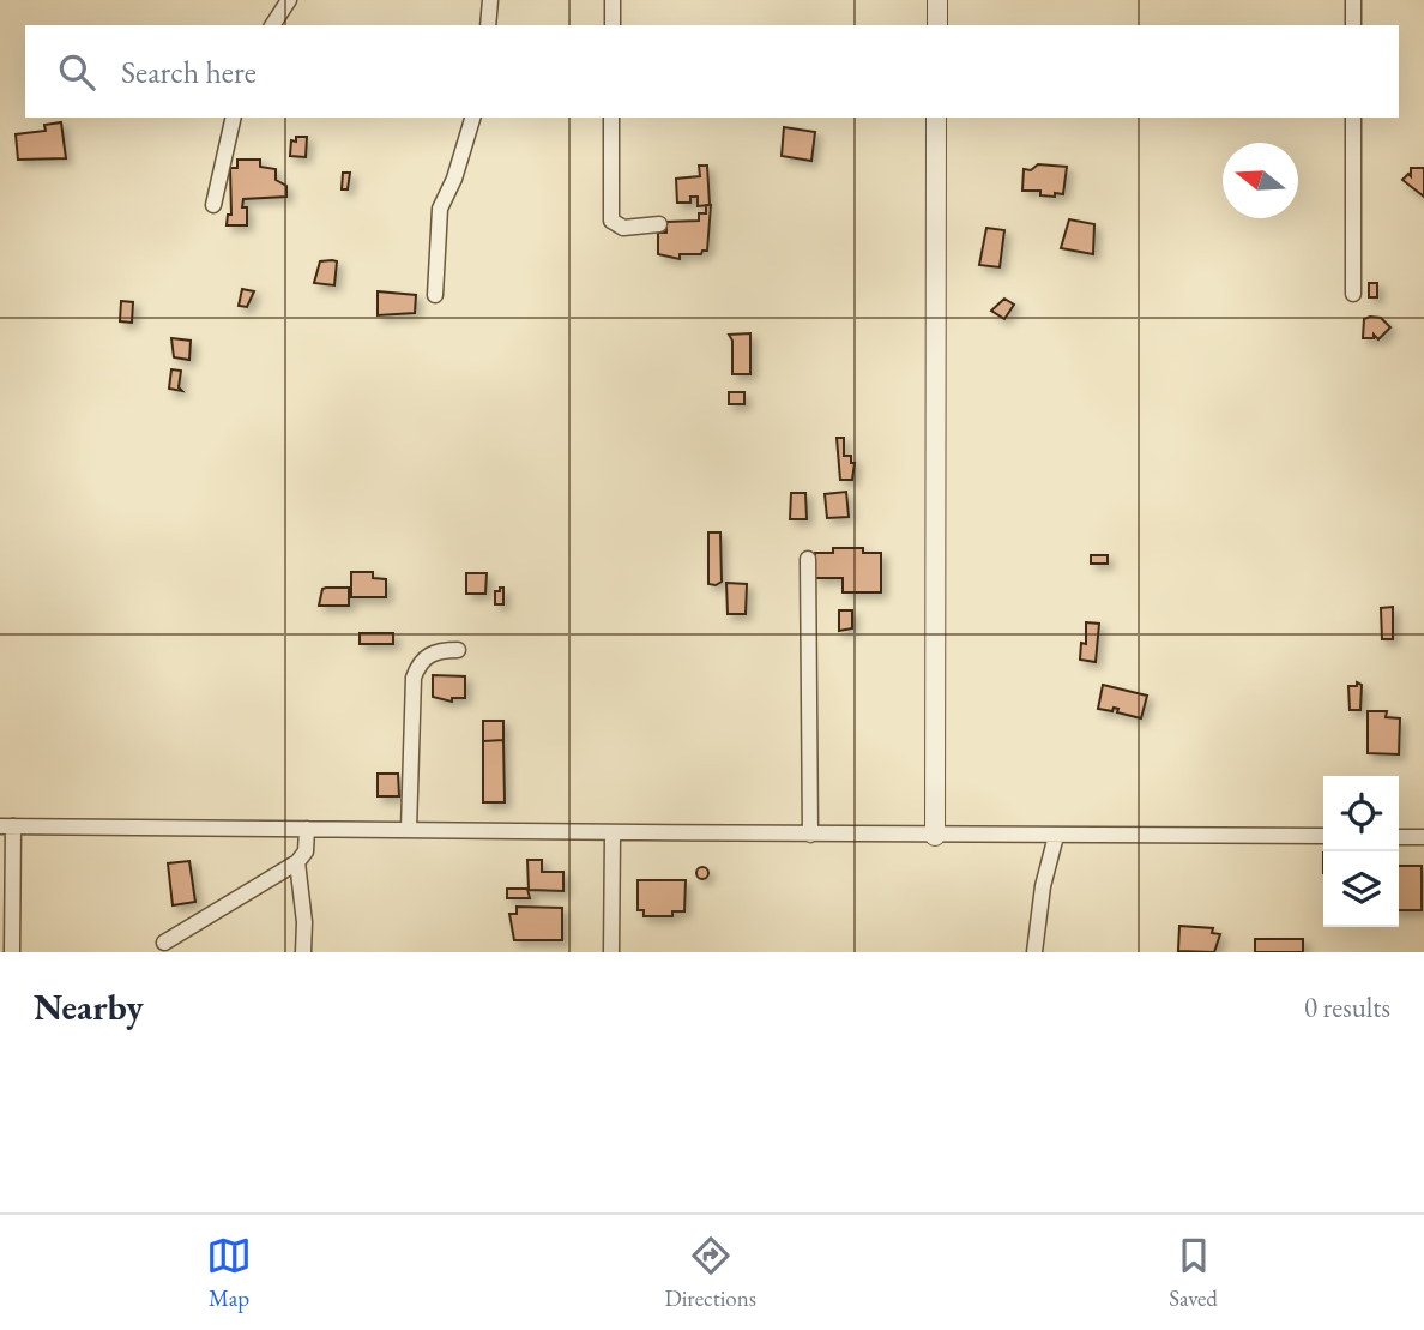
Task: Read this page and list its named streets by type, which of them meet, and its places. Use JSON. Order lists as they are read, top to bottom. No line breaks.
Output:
{"north":"left","page":{"search":"Search here","heading":["Nearby","0 results"],"nav":["Map","Directions","Saved"]}}
